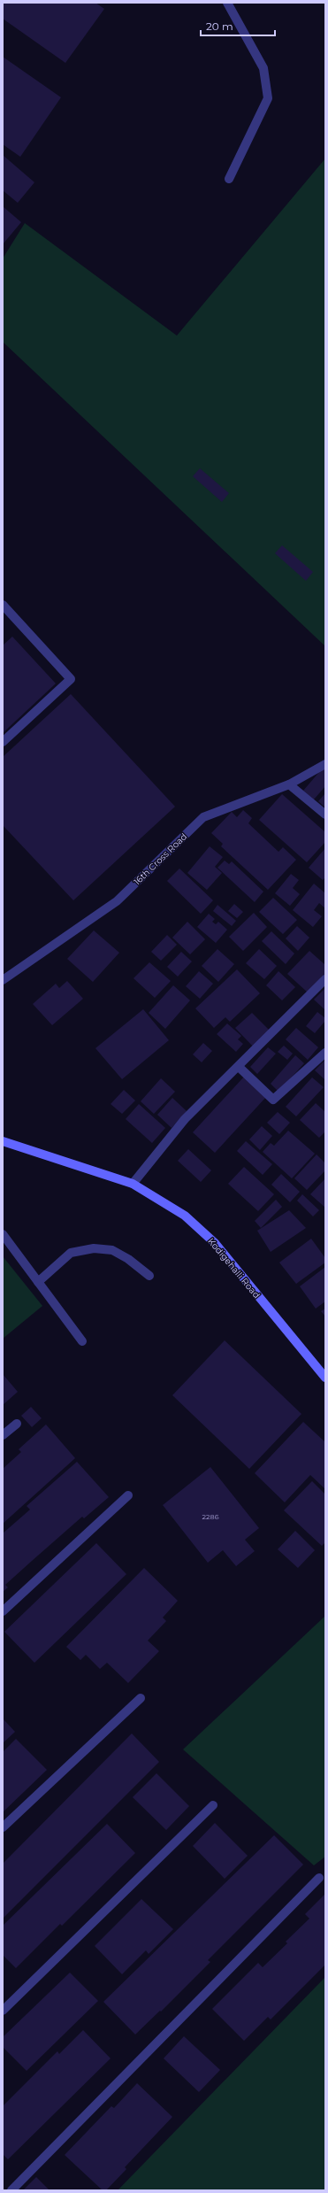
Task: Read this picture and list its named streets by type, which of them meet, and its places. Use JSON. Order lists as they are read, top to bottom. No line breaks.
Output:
{"streets":{"main road":["Kodigehalli Road"],"street":["16th Cross Road"]},"house_numbers":["2286"],"scale_bar":"20 m"}
